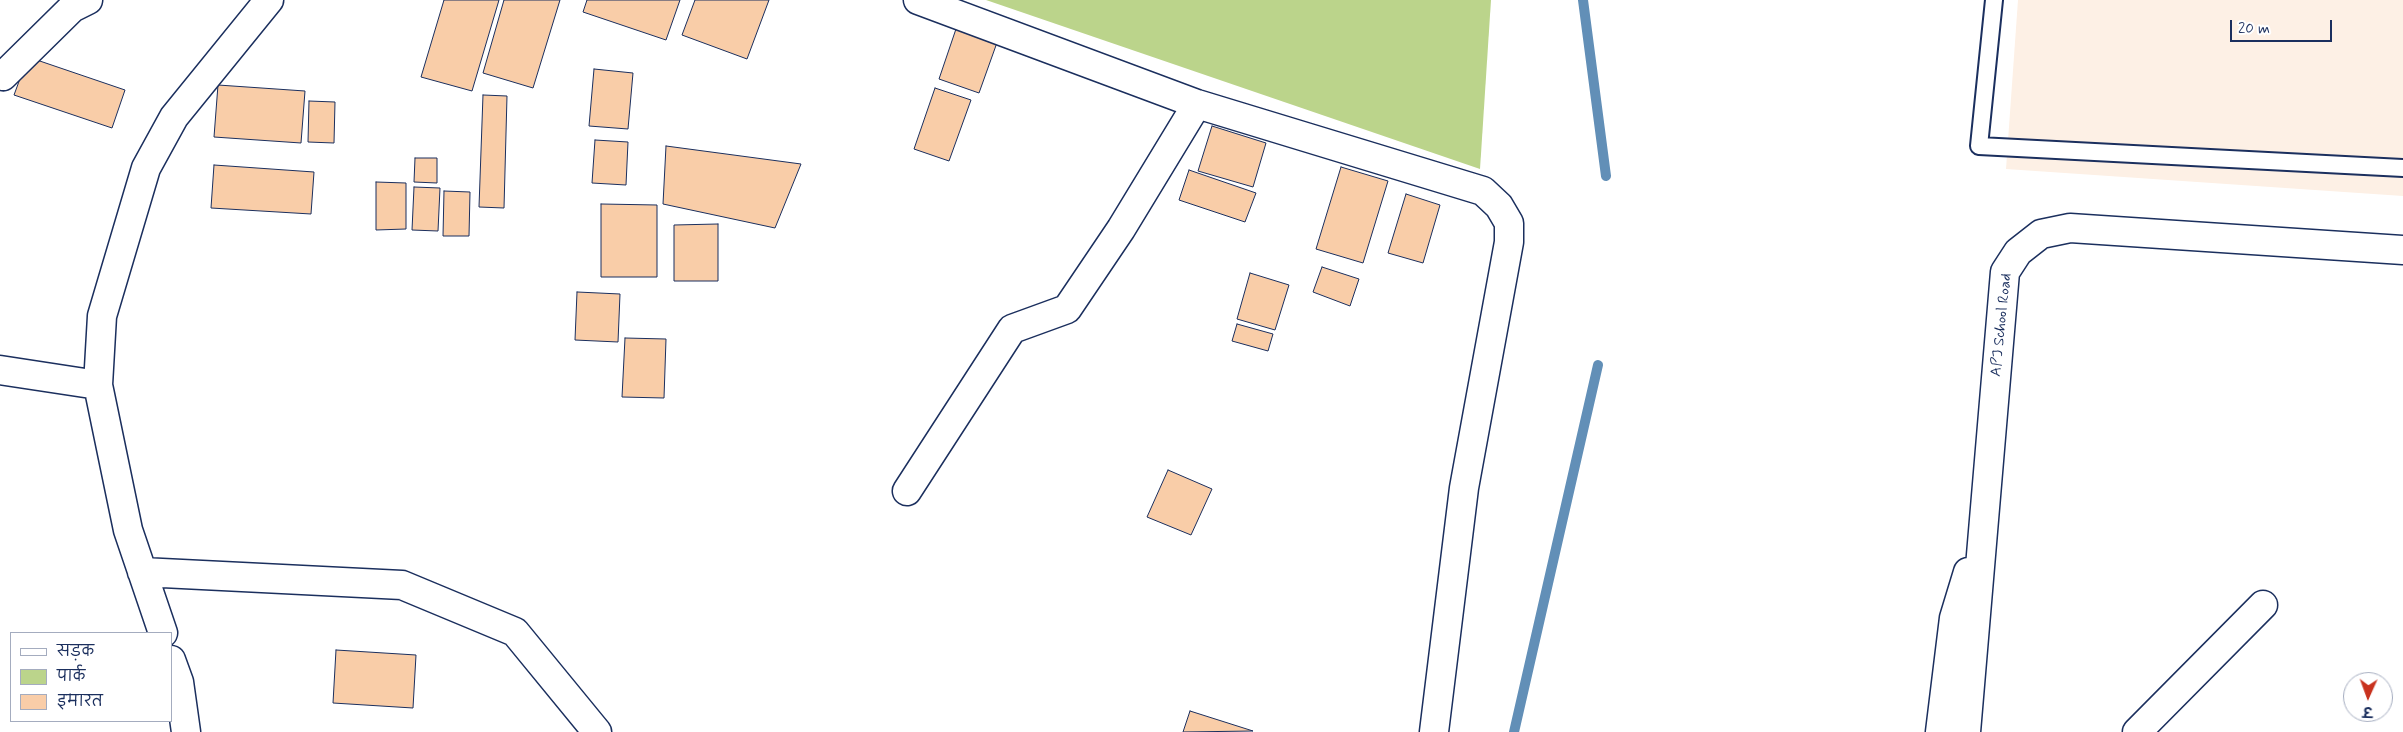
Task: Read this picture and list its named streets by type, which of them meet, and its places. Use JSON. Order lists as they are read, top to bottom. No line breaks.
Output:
{"streets":{"street":["APJ School Road"]},"legend":["सड़क","पार्क","इमारत"],"scale_bar":"20 m","north":"bottom"}
